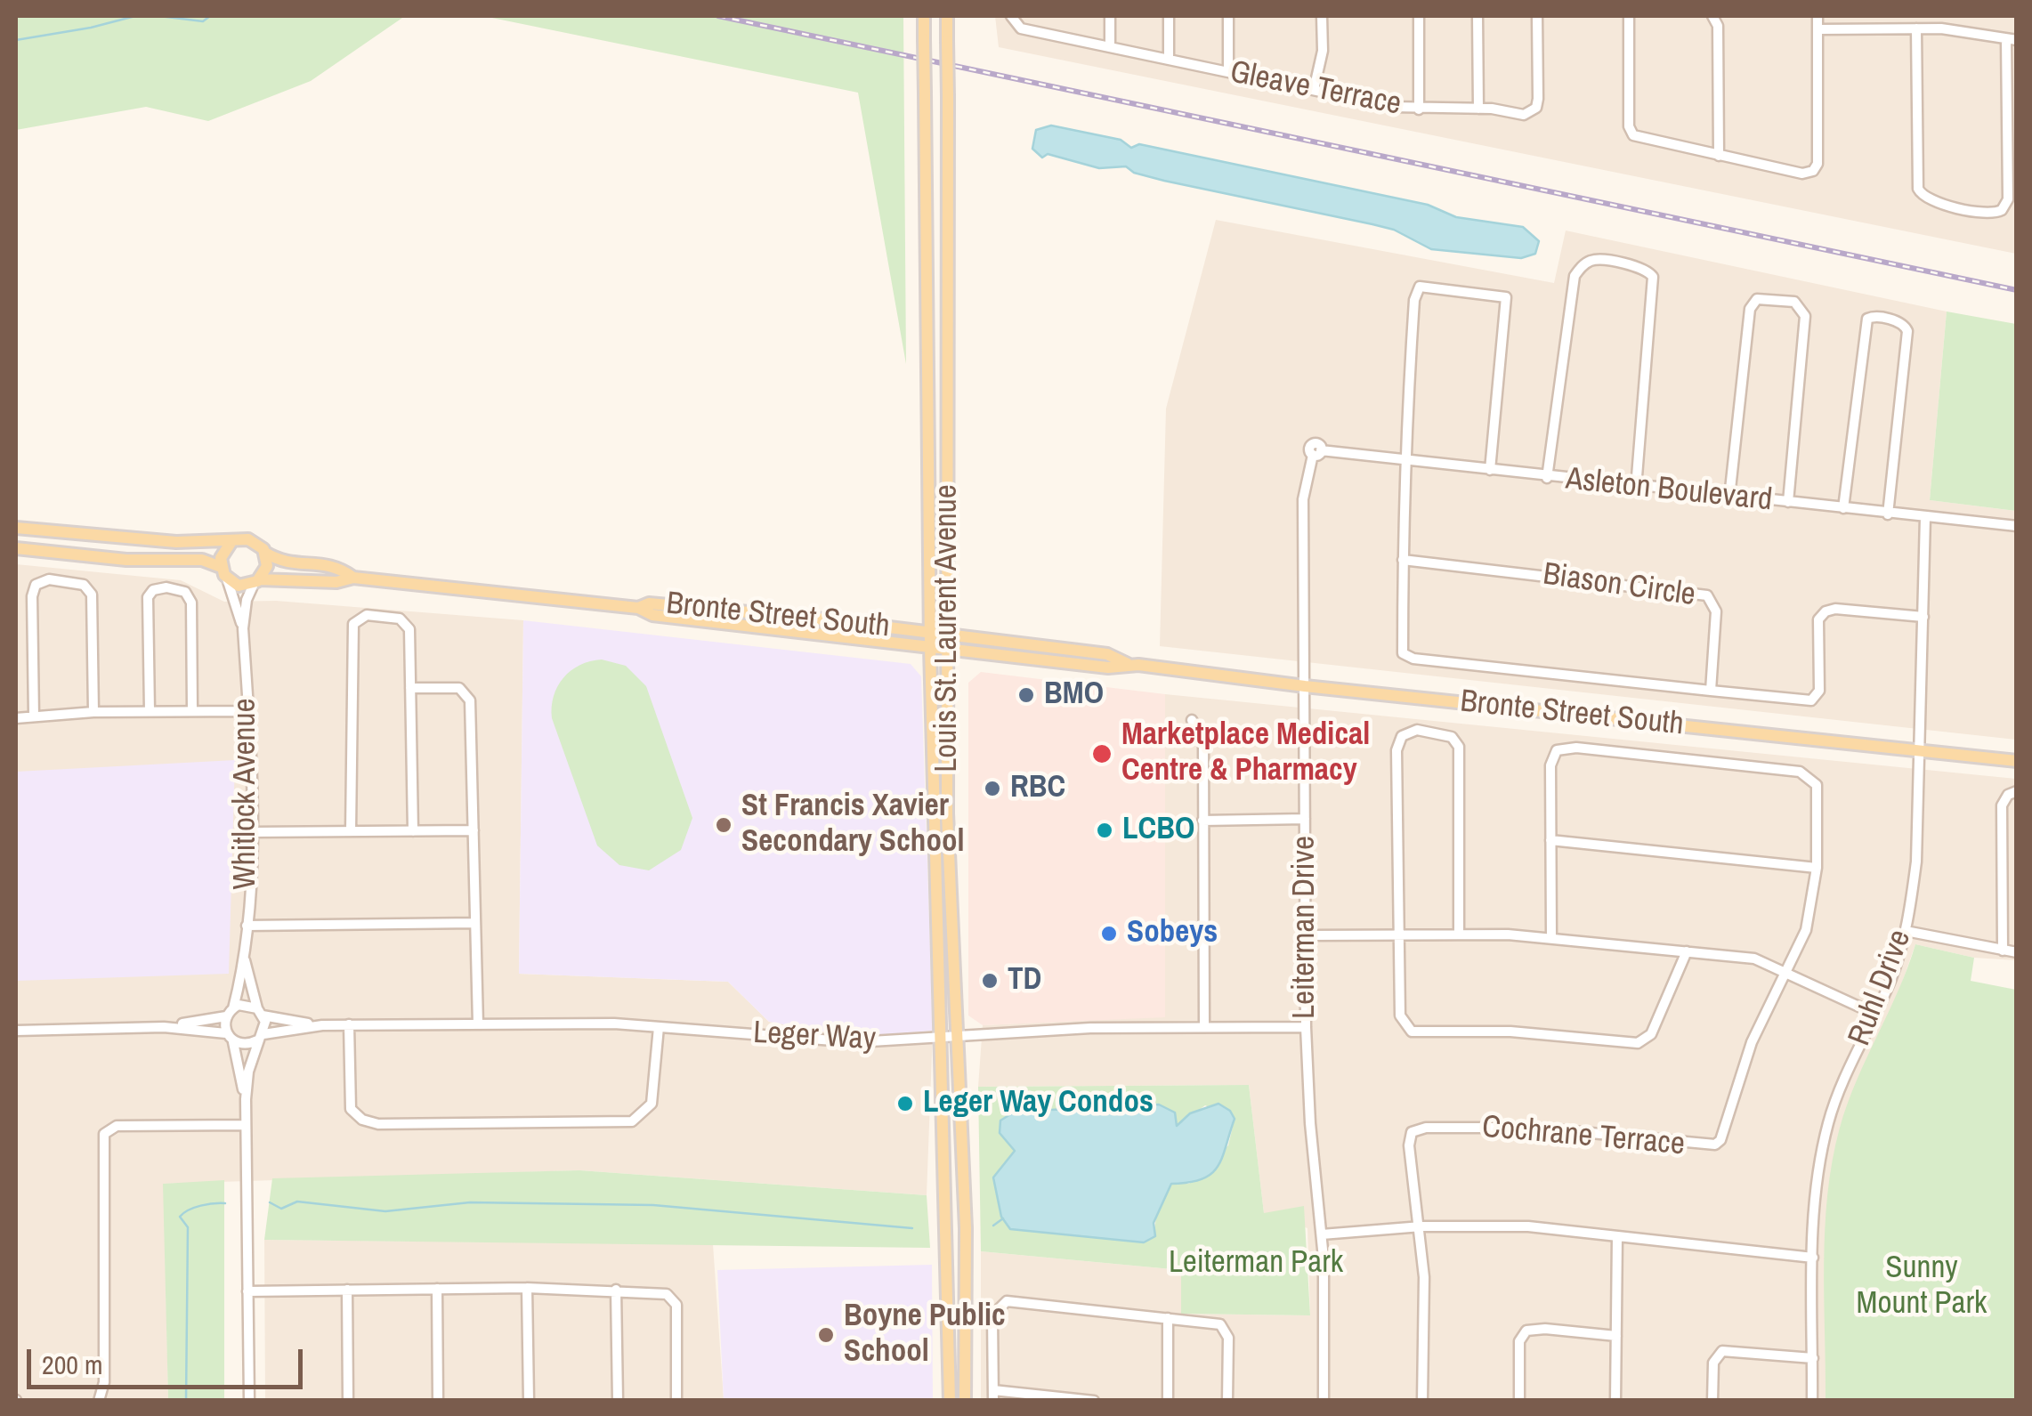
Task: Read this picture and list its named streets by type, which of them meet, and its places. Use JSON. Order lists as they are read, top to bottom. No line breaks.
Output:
{"streets":{"main road":["Bronte Street South","Louis St. Laurent Avenue"],"street":["Gleave Terrace","Asleton Boulevard","Biason Circle","Whitlock Avenue","Leiterman Drive","Ruhl Drive","Leger Way","Cochrane Terrace"]},"crossings":[["Asleton Boulevard","Leiterman Drive"],["Asleton Boulevard","Ruhl Drive"],["Bronte Street South","Louis St. Laurent Avenue"],["Bronte Street South","Whitlock Avenue"],["Bronte Street South","Leiterman Drive"],["Bronte Street South","Ruhl Drive"],["Louis St. Laurent Avenue","Leger Way"],["Whitlock Avenue","Leger Way"],["Leiterman Drive","Leger Way"]],"parks":["Leiterman Park","Sunny Mount Park"],"places":["BMO","Marketplace Medical Centre & Pharmacy","RBC","St Francis Xavier Secondary School","LCBO","Sobeys","TD","Leger Way Condos","Boyne Public School"],"scale_bar":"200 m"}
